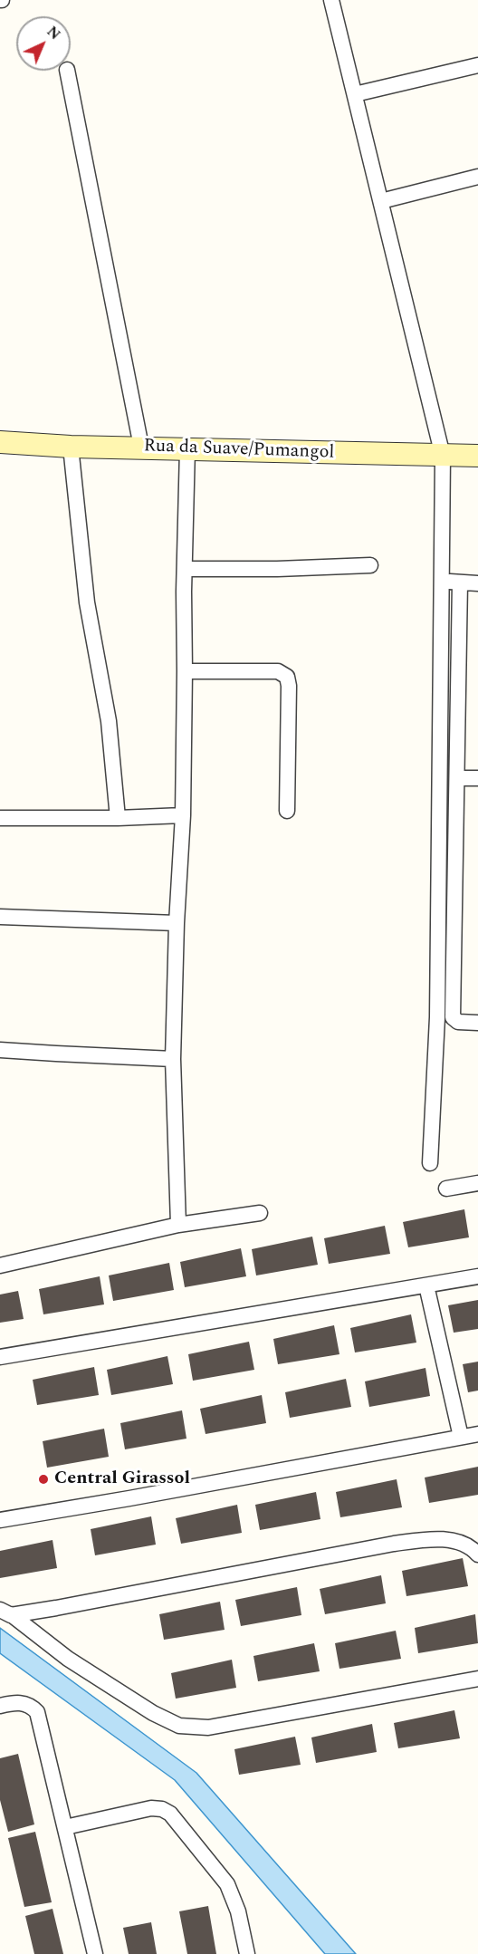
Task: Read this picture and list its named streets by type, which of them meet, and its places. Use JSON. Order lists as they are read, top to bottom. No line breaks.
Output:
{"streets":{"street":["Rua da Suave/Pumangol"]},"places":["Central Girassol"],"north":"top right"}
